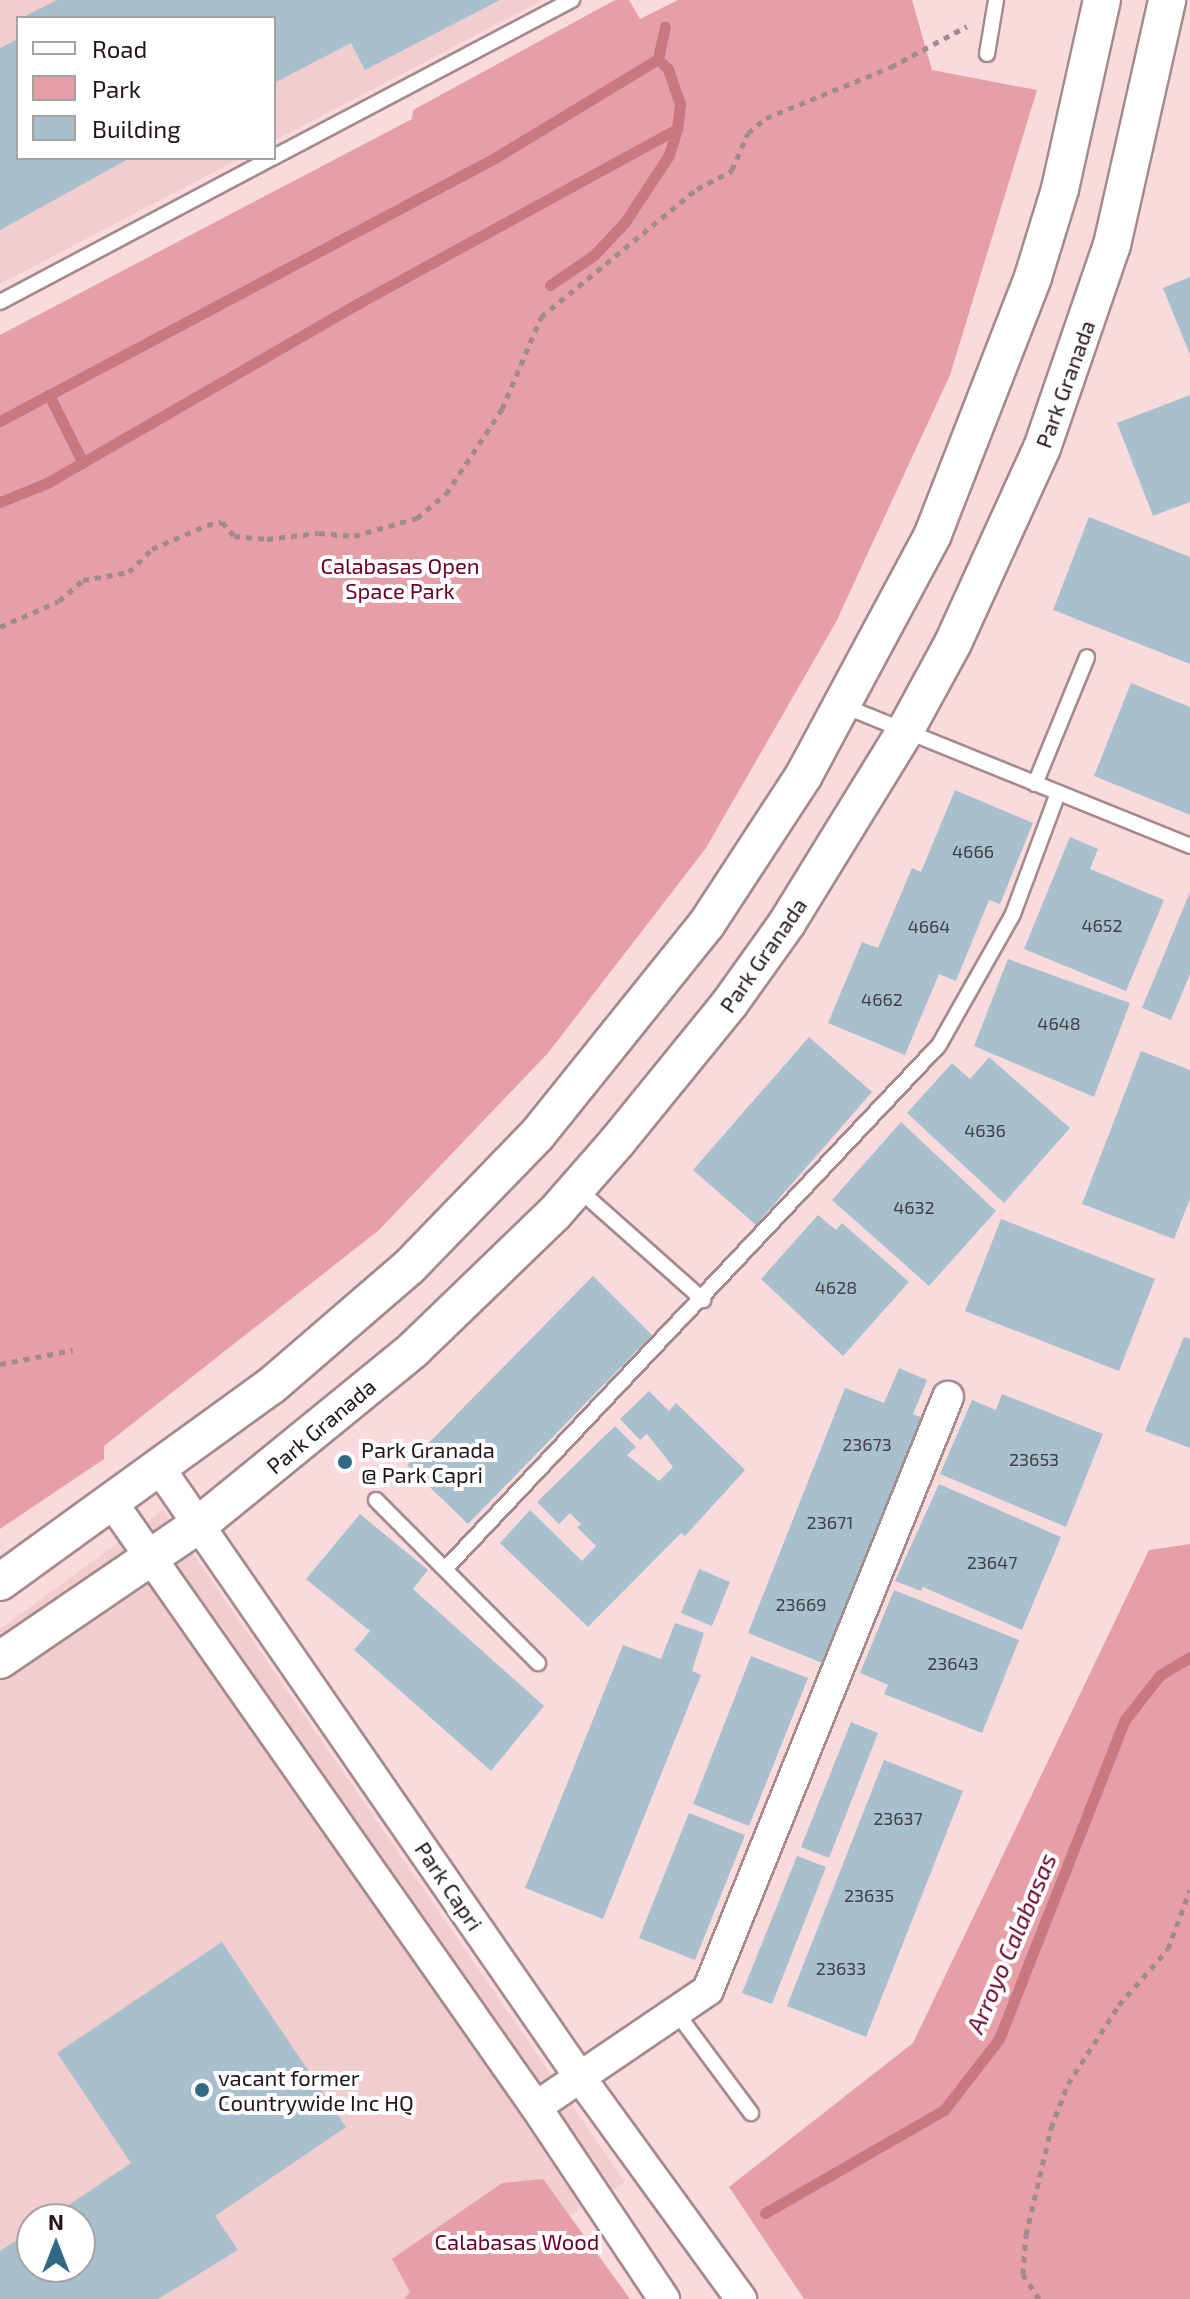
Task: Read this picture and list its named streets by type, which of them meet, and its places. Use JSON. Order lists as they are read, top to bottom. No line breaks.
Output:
{"streets":{"street":["Park Granada","Park Capri"]},"crossings":[["Park Granada","Park Capri"]],"water":["Arroyo Calabasas"],"parks":["Calabasas Open Space Park","Calabasas Wood"],"places":["Park Granada @ Park Capri","vacant former Countrywide Inc HQ"],"house_numbers":["4666","4652","4664","4662","4648","4636","4632","4628","23673","23653","23671","23647","23669","23643","23637","23635","23633"],"legend":["Road","Park","Building"],"north":"top"}
